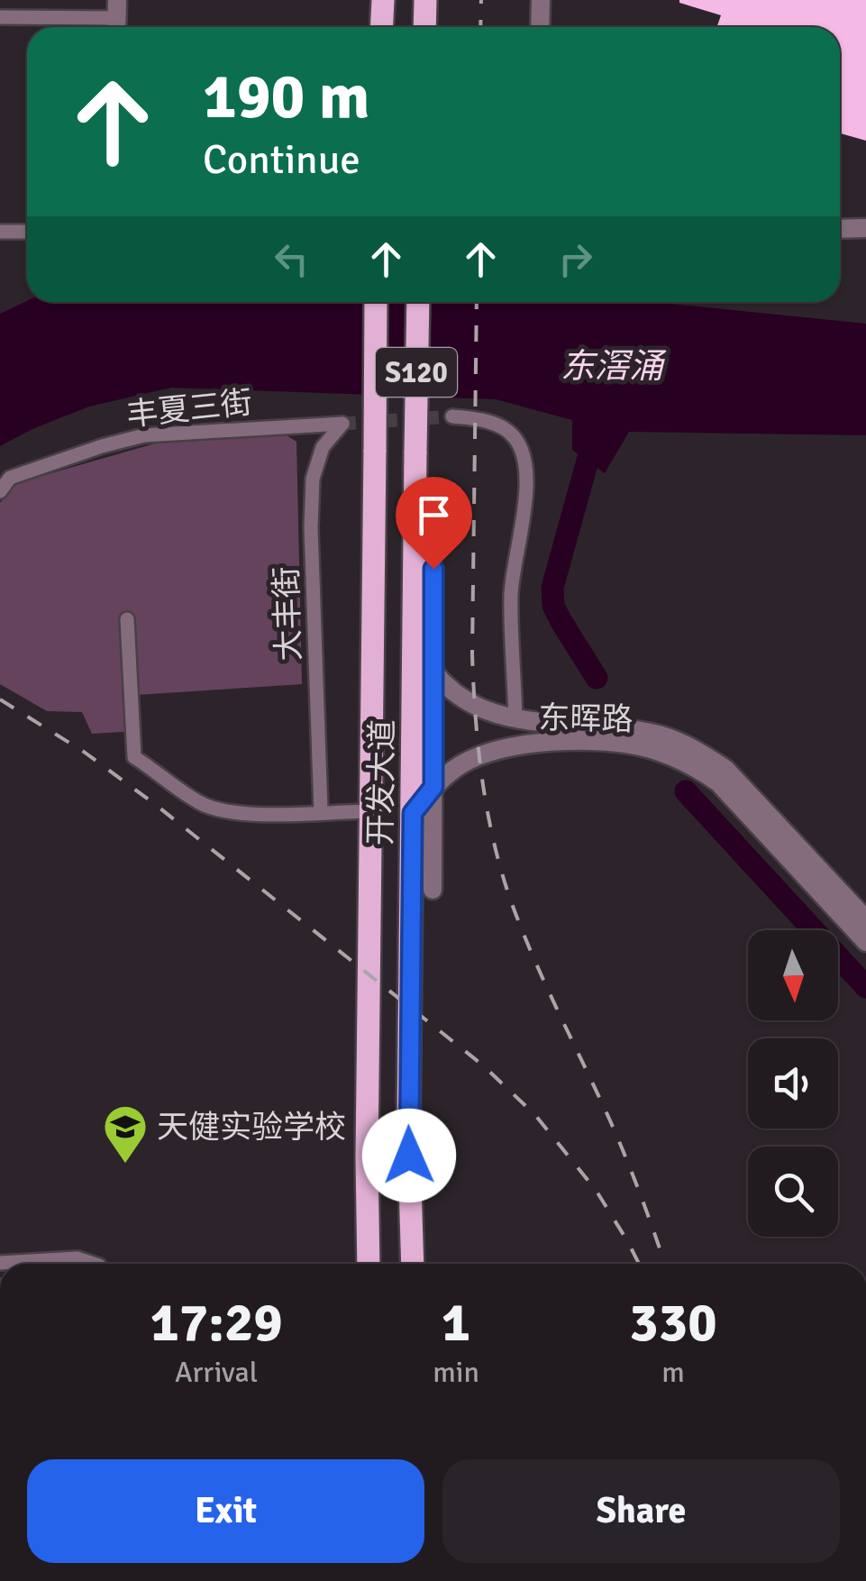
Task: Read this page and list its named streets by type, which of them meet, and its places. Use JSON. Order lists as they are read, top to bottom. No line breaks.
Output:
{"streets":{"main road":["S120","开发大道"],"street":["丰夏三街","大丰街","东晖路"]},"crossings":[["丰夏三街","大丰街"],["东晖路","开发大道"]],"water":["东滘涌"],"places":{"school or university":["天健实验学校"]},"north":"bottom","page":{"turn":["190 m","Continue"],"eta":["17:29","Arrival","1","min","330","m"],"buttons":["Exit","Share"]}}
